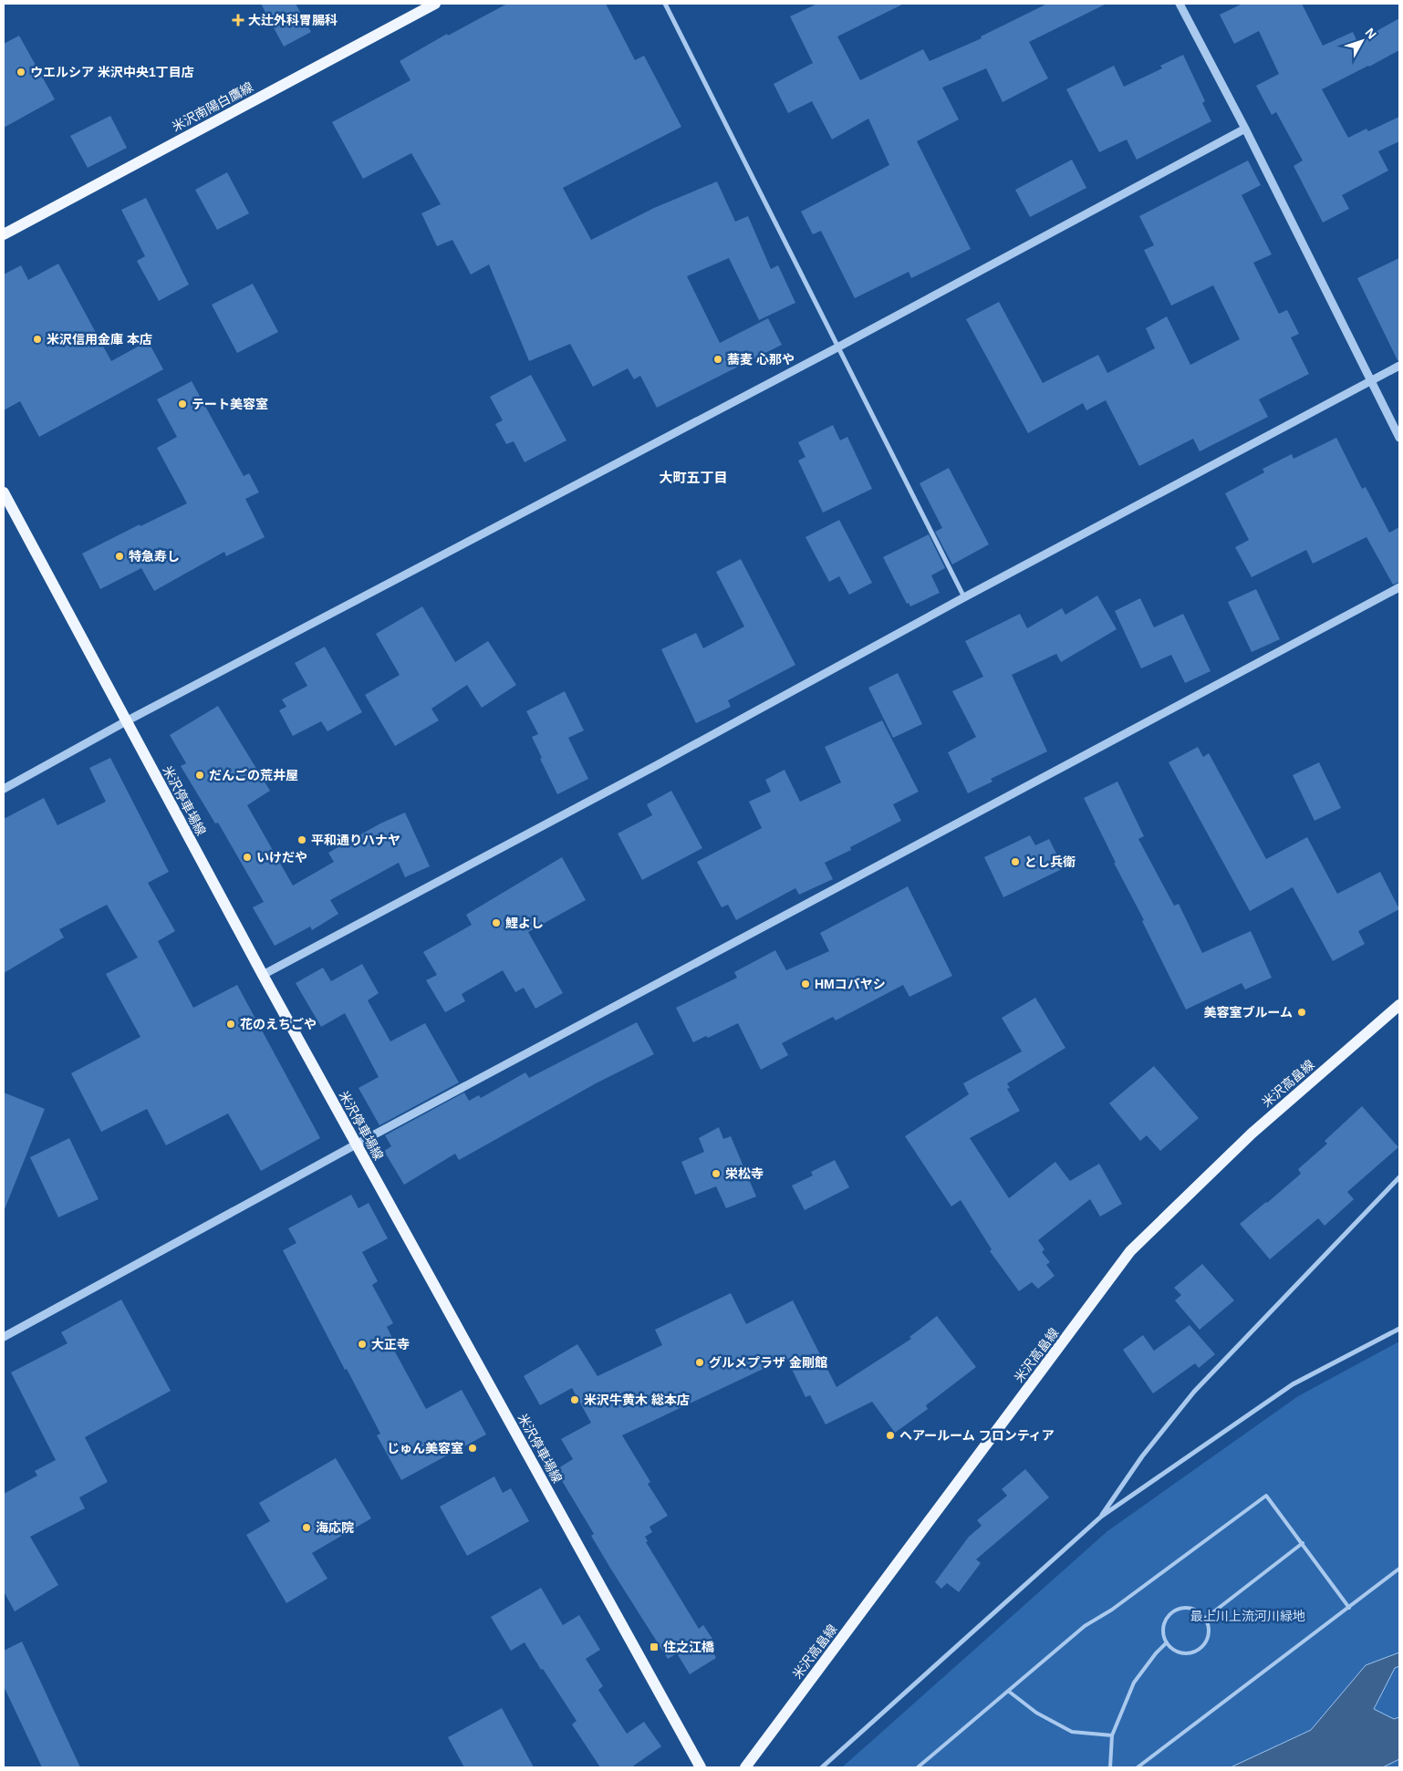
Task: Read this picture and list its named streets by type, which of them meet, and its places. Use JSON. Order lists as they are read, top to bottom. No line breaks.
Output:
{"streets":{"main road":["米沢南陽白鷹線","米沢停車場線","米沢高畠線"]},"districts":["大町五丁目"],"parks":["最上川上流河川緑地"],"places":{"health":["大辻外科胃腸科"],"other":["ウエルシア 米沢中央1丁目店","米沢信用金庫 本店","蕎麦 心那や","テート美容室","特急寿し","だんごの荒井屋","平和通りハナヤ","いけだや","とし兵衛","鯉よし","HMコバヤシ","美容室ブルーム","花のえちごや","栄松寺","大正寺","グルメプラザ 金剛館","米沢牛黄木 総本店","ヘアールーム フロンティア","じゅん美容室","海応院"],"transit":["住之江橋"]},"north":"top right"}
